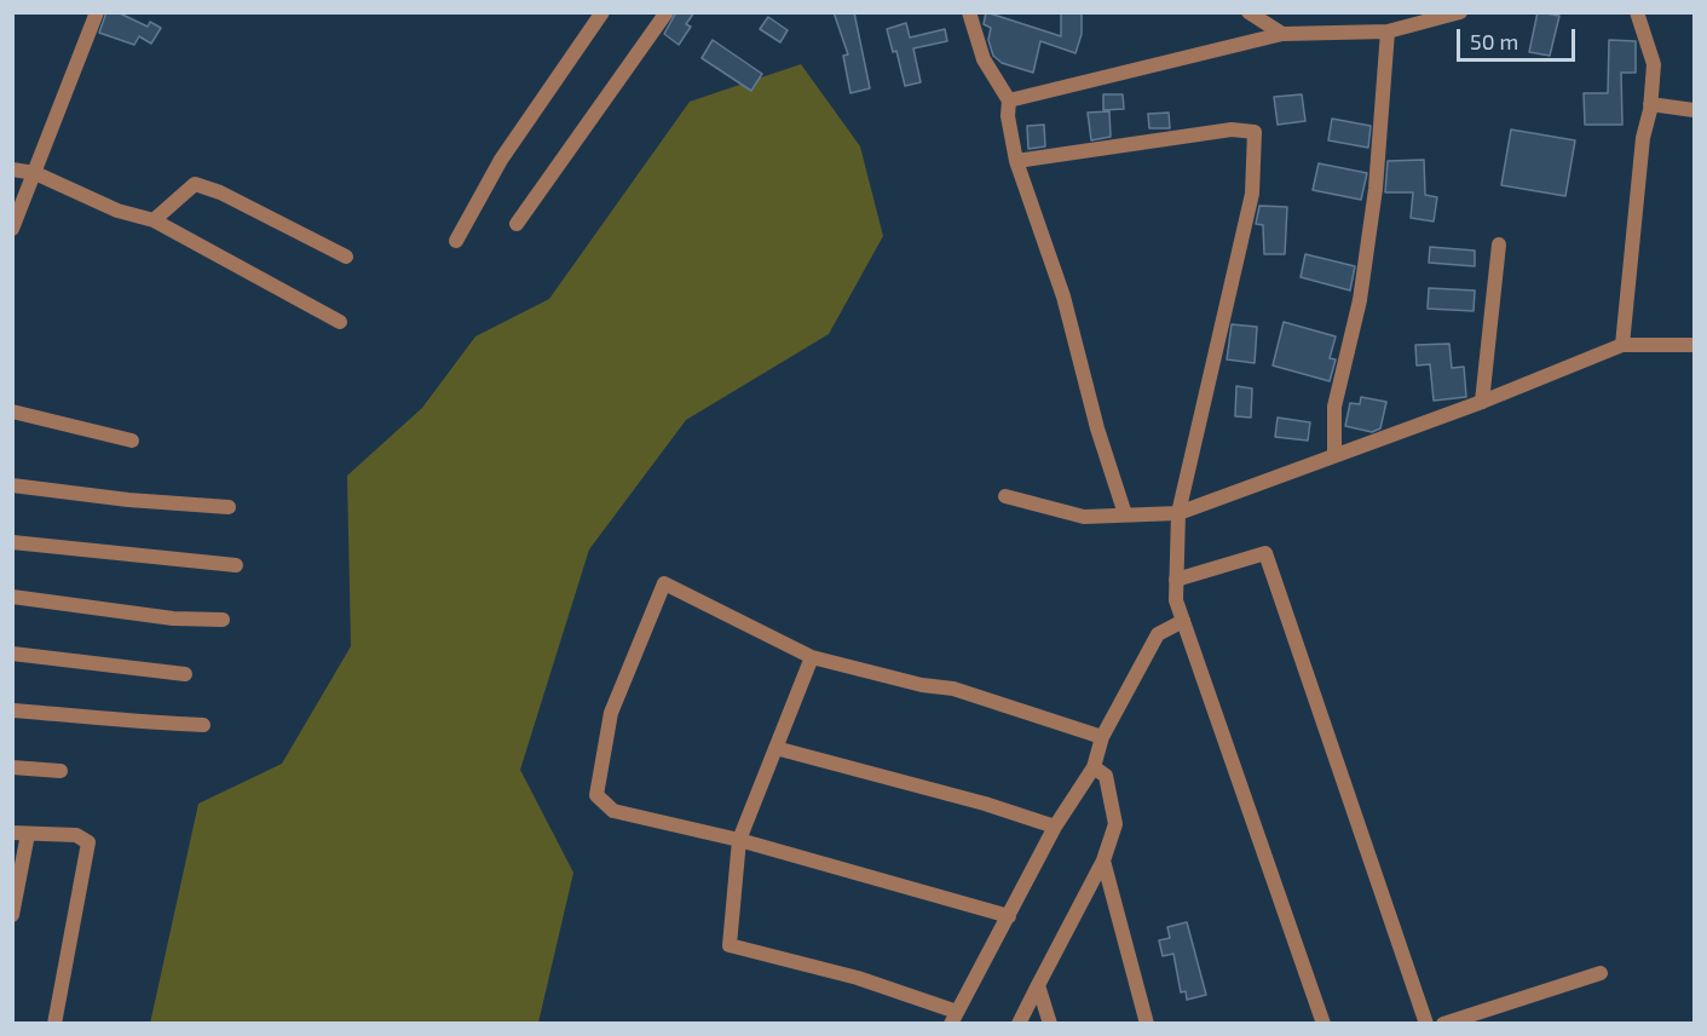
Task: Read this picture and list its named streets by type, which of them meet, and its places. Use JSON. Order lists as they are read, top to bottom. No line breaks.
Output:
{"scale_bar":"50 m"}
